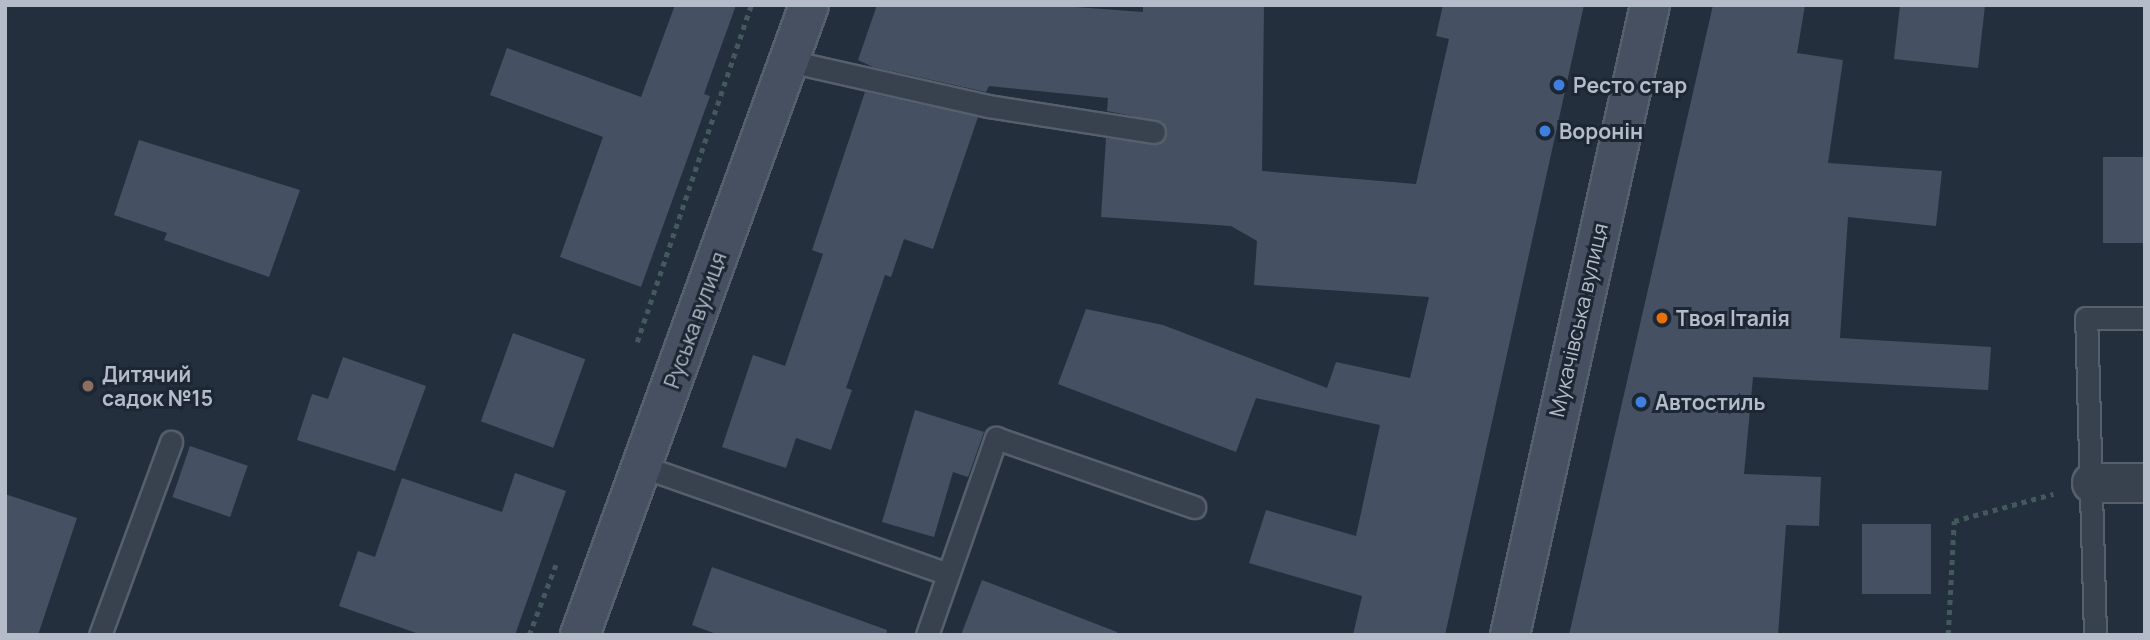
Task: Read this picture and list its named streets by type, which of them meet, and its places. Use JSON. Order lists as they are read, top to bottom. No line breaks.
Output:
{"streets":{"main road":["Руська вулиця","Мукачівська вулиця"]},"places":["Ресто стар","Воронін","Твоя Італія","Дитячий садок №15","Автостиль"]}
